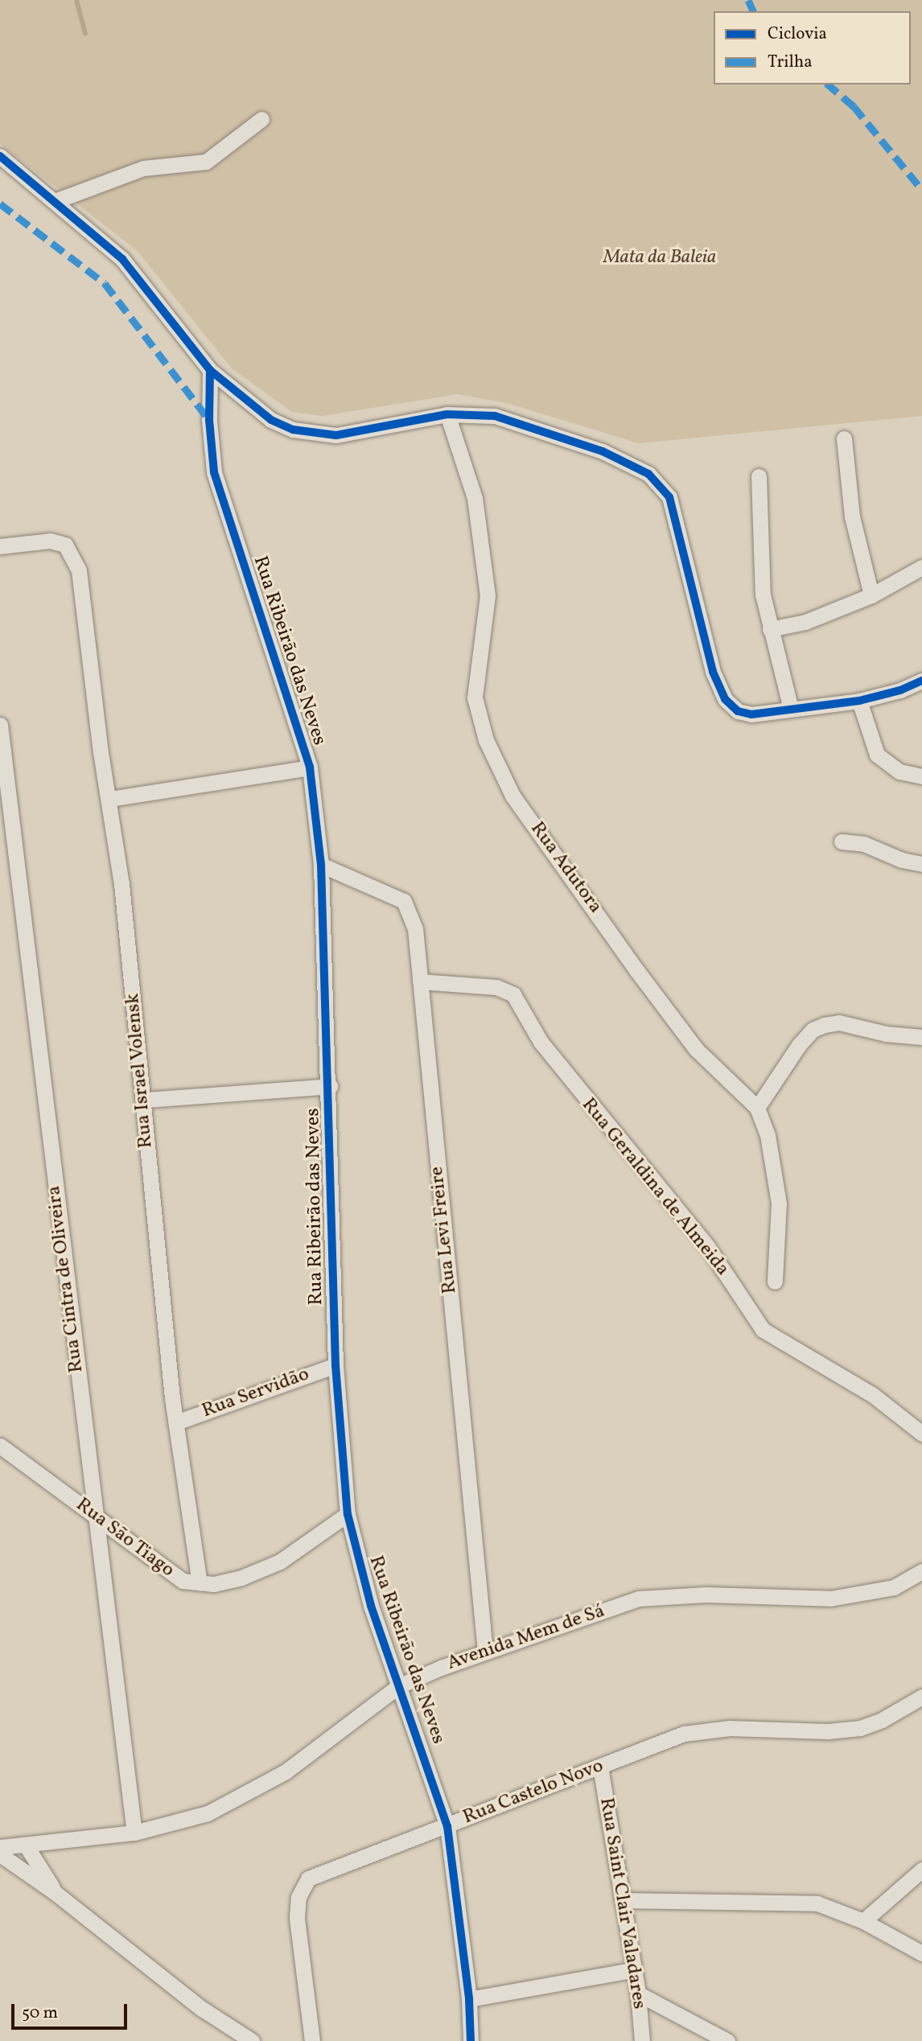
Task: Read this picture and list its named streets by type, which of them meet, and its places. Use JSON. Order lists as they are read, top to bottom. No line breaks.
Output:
{"streets":{"street":["Rua Ribeirão das Neves","Rua Adutora","Rua Israel Volensk","Rua Geraldina de Almeida","Rua Levi Freire","Rua Cintra de Oliveira","Rua Servidão","Rua São Tiago","Avenida Mem de Sá","Rua Castelo Novo","Rua Saint Clair Valadares"]},"crossings":[["Rua Ribeirão das Neves","Rua Levi Freire"],["Rua Ribeirão das Neves","Rua Servidão"],["Rua Ribeirão das Neves","Rua São Tiago"],["Rua Ribeirão das Neves","Avenida Mem de Sá"],["Rua Ribeirão das Neves","Rua Castelo Novo"],["Rua Israel Volensk","Rua Servidão"],["Rua Israel Volensk","Rua São Tiago"],["Rua Geraldina de Almeida","Rua Levi Freire"],["Rua Levi Freire","Avenida Mem de Sá"],["Rua Cintra de Oliveira","Rua São Tiago"],["Rua Cintra de Oliveira","Avenida Mem de Sá"],["Rua Castelo Novo","Rua Saint Clair Valadares"]],"parks":["Mata da Baleia"],"legend":["Ciclovia","Trilha"],"scale_bar":"50 m"}
